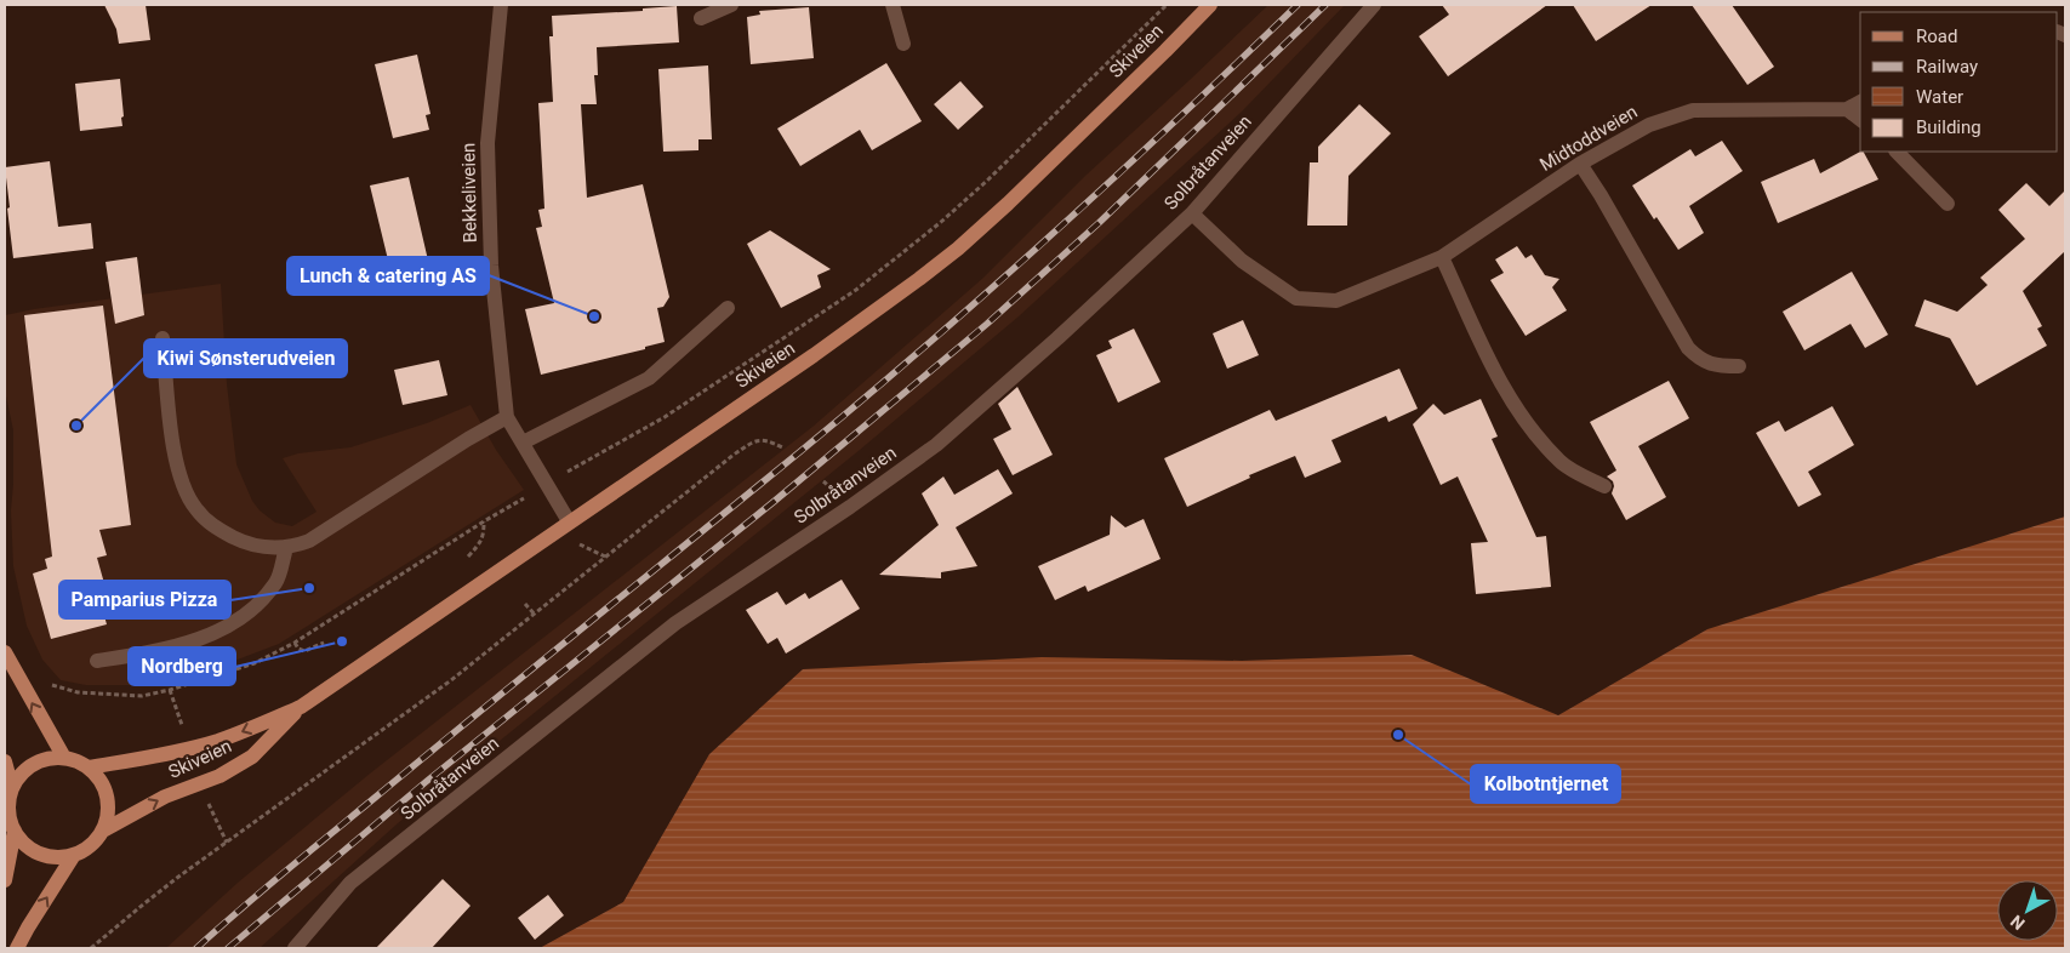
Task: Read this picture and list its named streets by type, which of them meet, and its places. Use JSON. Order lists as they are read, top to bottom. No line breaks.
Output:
{"streets":{"main road":["Skiveien"],"street":["Midtoddveien","Solbråtanveien","Bekkeliveien"]},"crossings":[["Skiveien","Bekkeliveien"],["Midtoddveien","Solbråtanveien"]],"places":["Lunch & catering AS","Kiwi Sønsterudveien","Pamparius Pizza","Nordberg","Kolbotntjernet"],"legend":["Road","Railway","Water","Building"],"north":"bottom left"}
